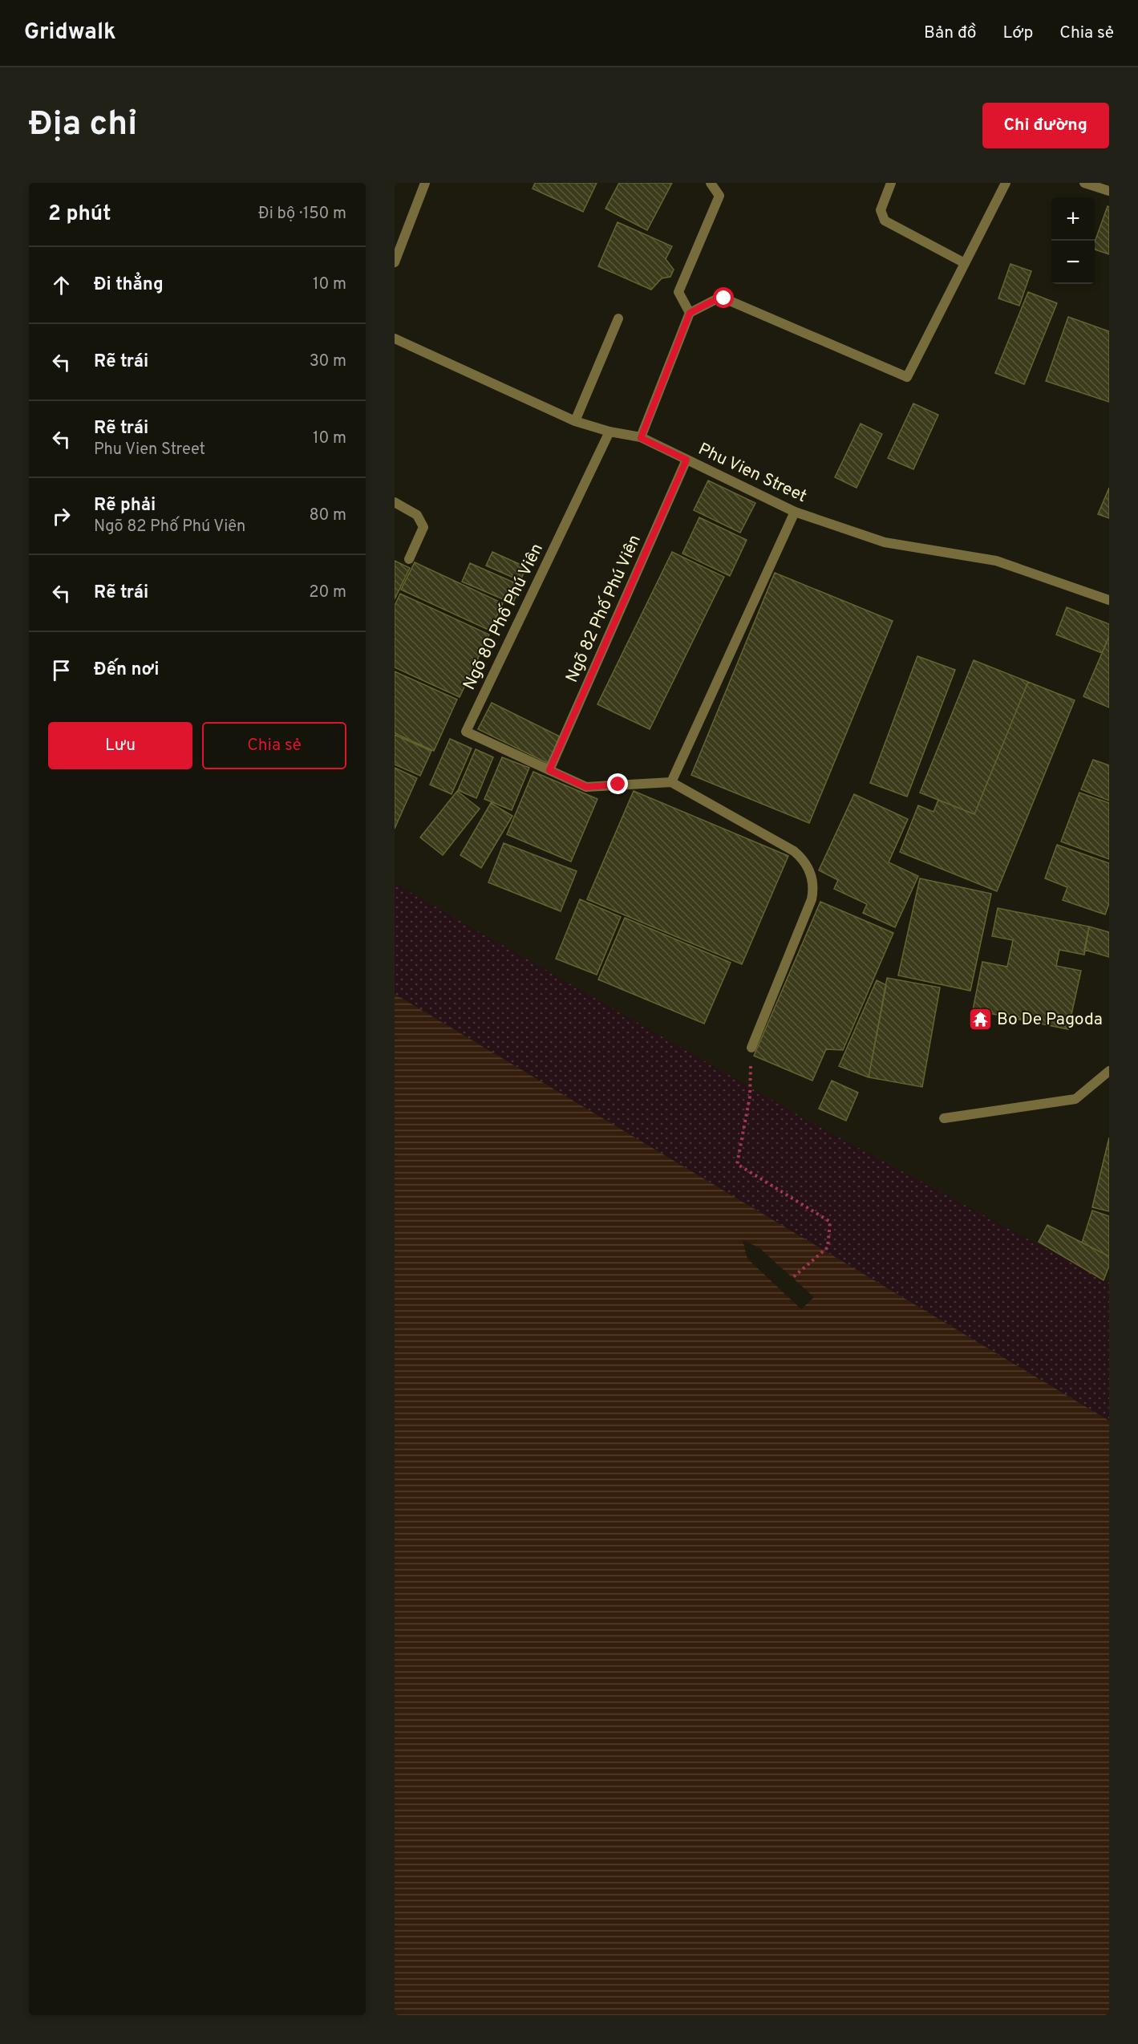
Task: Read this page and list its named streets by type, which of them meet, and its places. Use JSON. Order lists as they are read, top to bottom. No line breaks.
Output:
{"streets":{"street":["Phu Vien Street","Ngõ 82 Phố Phú Viên","Ngõ 80 Phố Phú Viên"]},"crossings":[["Phu Vien Street","Ngõ 82 Phố Phú Viên"],["Phu Vien Street","Ngõ 80 Phố Phú Viên"],["Ngõ 82 Phố Phú Viên","Ngõ 80 Phố Phú Viên"]],"places":{"temple":["Bo De Pagoda"]},"page":{"header":"Gridwalk","nav":["Bản đồ","Lớp","Chia sẻ"],"buttons":["Chỉ đường",["Lưu","Chia sẻ"]],"title":"Địa chỉ","heading":["2 phút","Đi bộ · 150 m"],"map_buttons":["+","−"],"list":[["Đi thẳng","10 m"],["Rẽ trái","30 m"],["Rẽ trái","Phu Vien Street","10 m"],["Rẽ phải","Ngõ 82 Phố Phú Viên","80 m"],["Rẽ trái","20 m"],"Đến nơi"]}}
